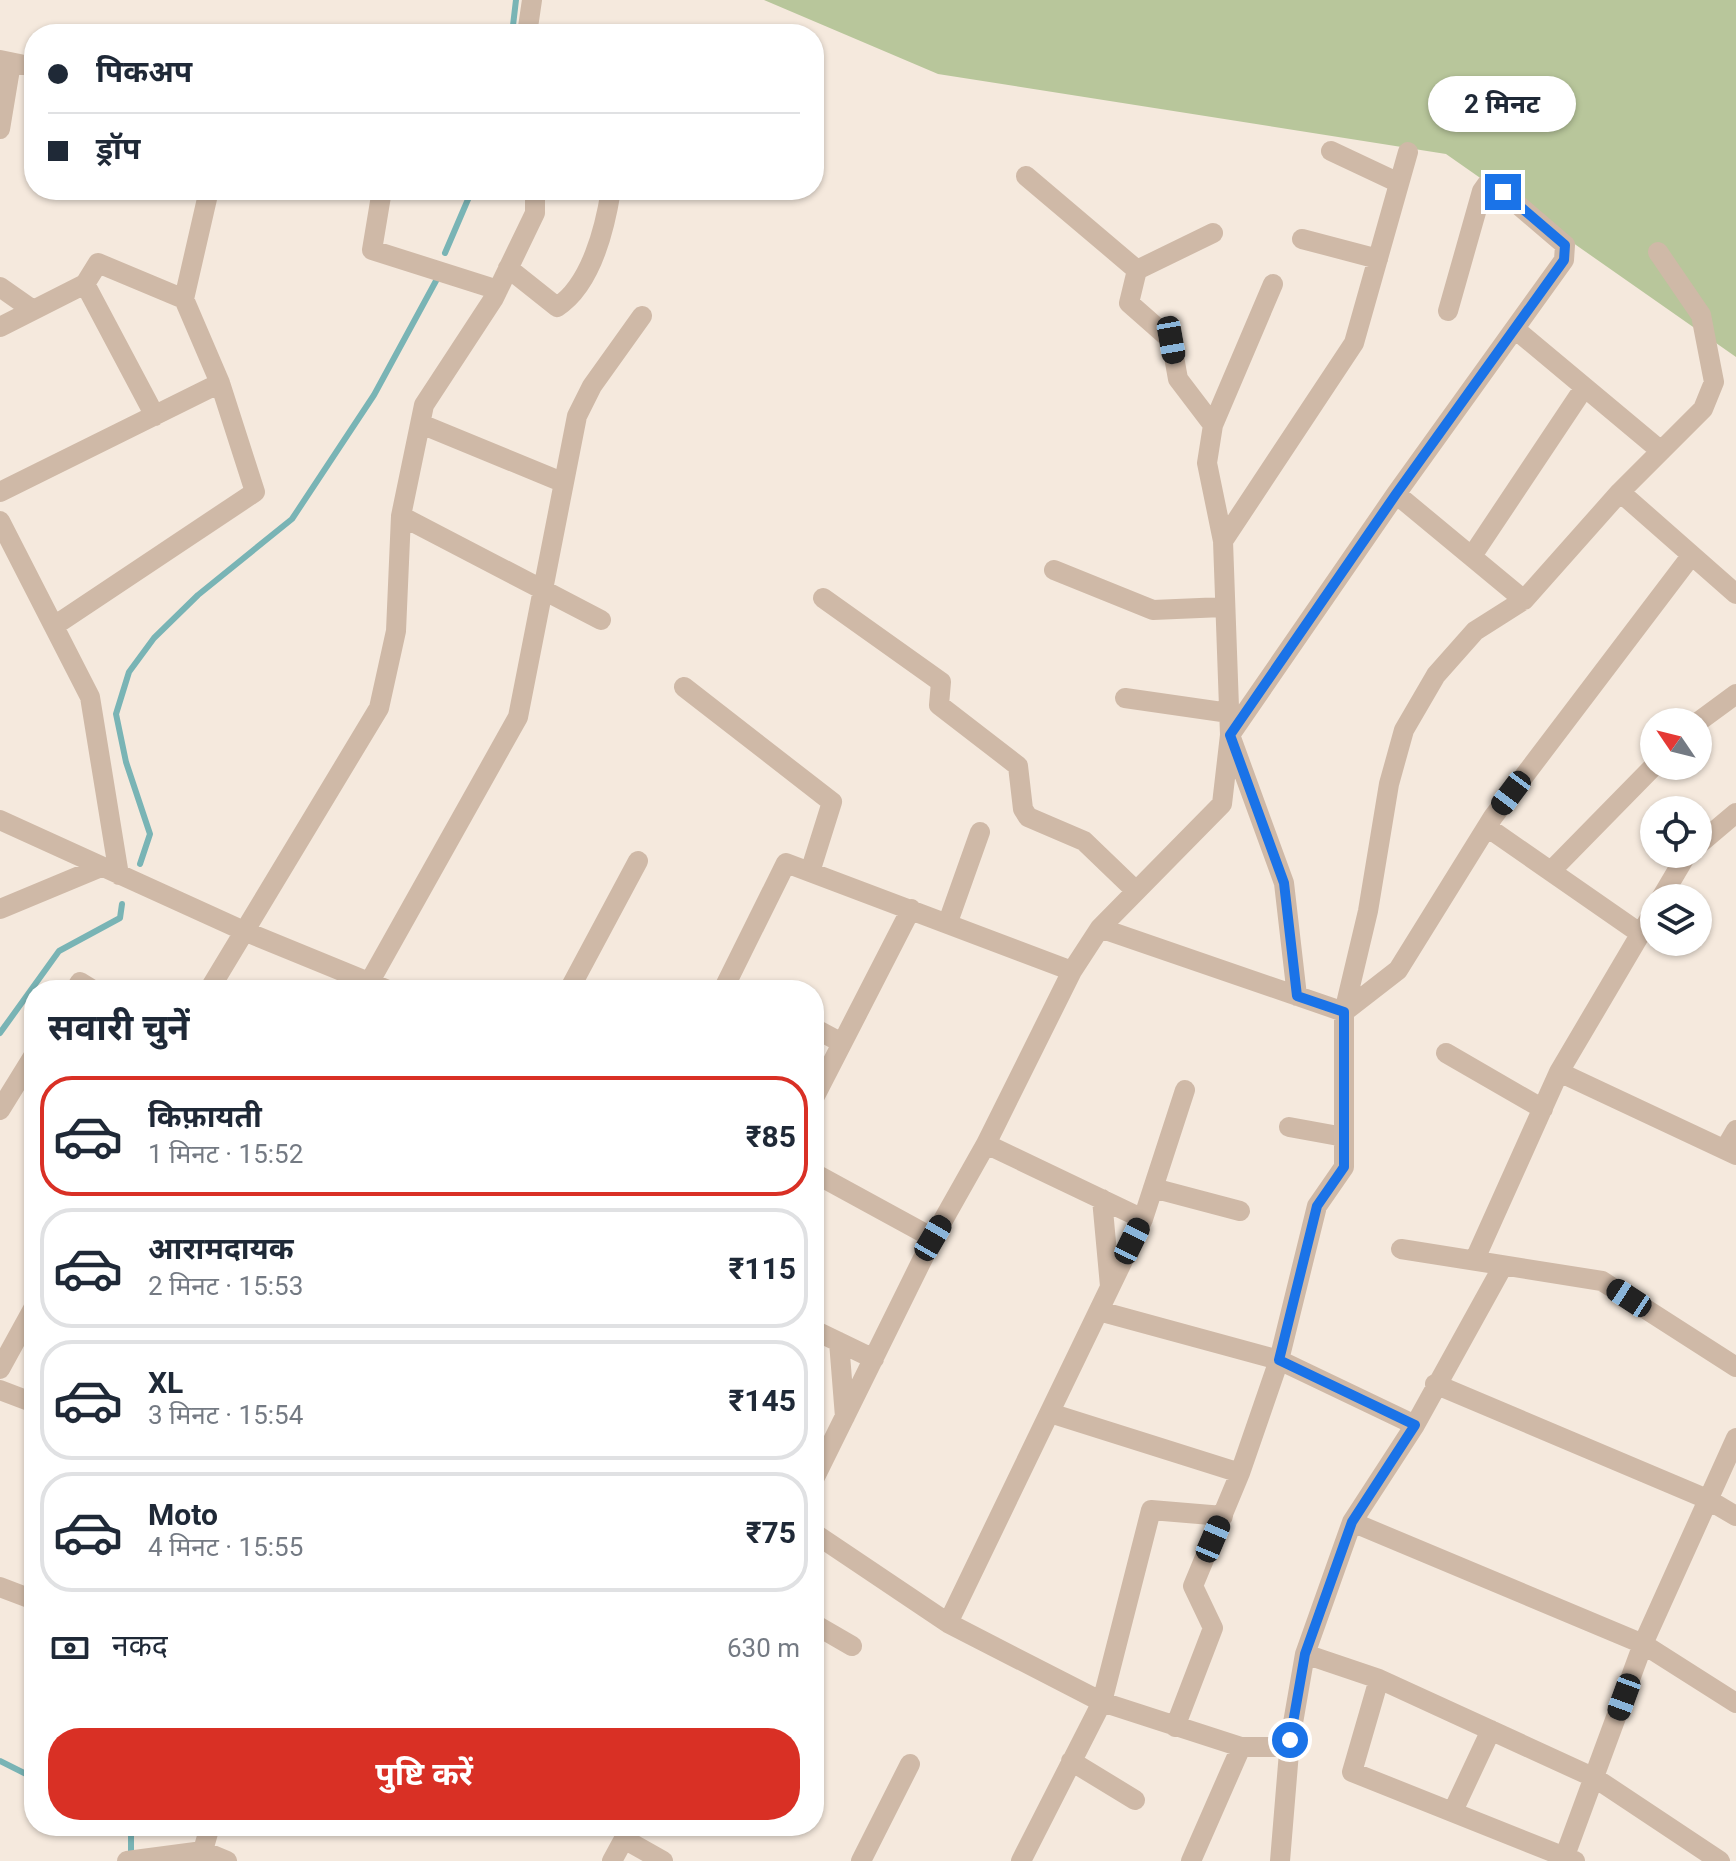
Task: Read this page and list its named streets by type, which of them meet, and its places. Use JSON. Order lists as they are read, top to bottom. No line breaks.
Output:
{"north":"top left","page":{"banner":["पिकअप","ड्रॉप"],"bubble":"2 मिनट","heading":"सवारी चुनें","list":[{"name":"किफ़ायती","note":"1 मिनट · 15:52","value":"₹85"},{"name":"आरामदायक","note":"2 मिनट · 15:53","value":"₹115"},{"name":"XL","note":"3 मिनट · 15:54","value":"₹145"},{"name":"Moto","note":"4 मिनट · 15:55","value":"₹75"}],"pay":["नकद","630 m"],"buttons":"पुष्टि करें"}}
